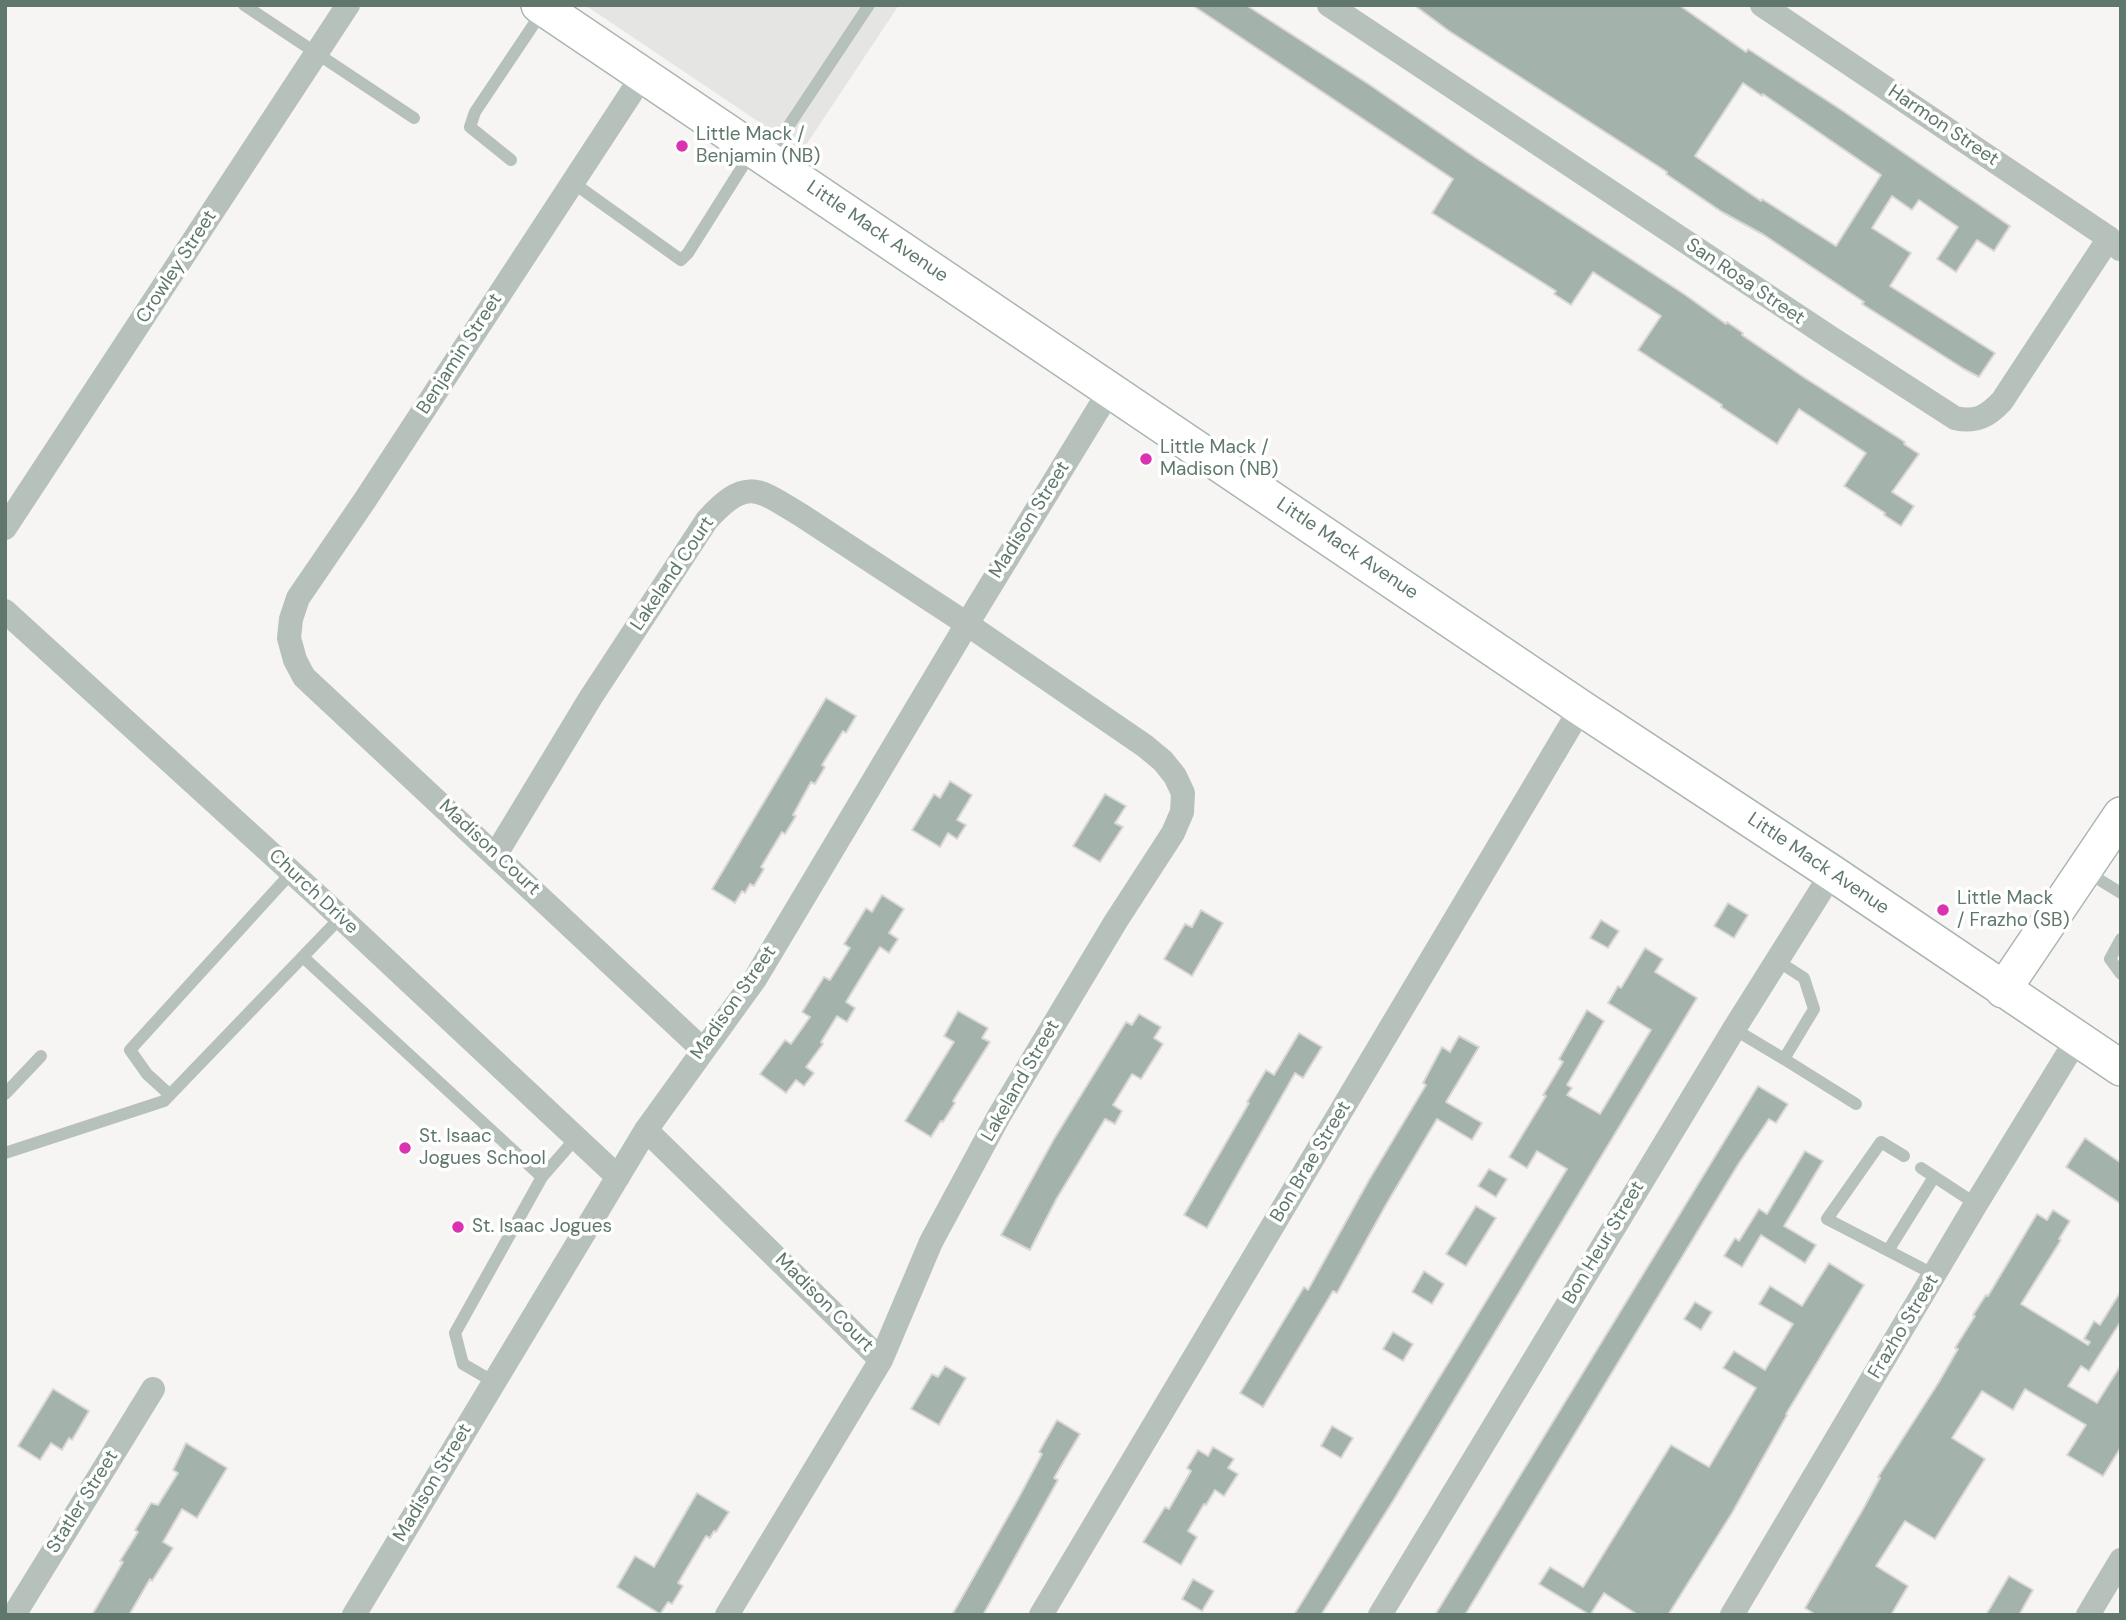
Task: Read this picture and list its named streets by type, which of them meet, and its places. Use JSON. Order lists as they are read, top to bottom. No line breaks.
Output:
{"streets":{"main road":["Little Mack Avenue"],"street":["Harmon Street","Crowley Street","San Rosa Street","Benjamin Street","Madison Street","Lakeland Court","Madison Court","Church Drive","Lakeland Street","Bon Brae Street","Bon Heur Street","Frazho Street","Statler Street"]},"crossings":[["Harmon Street","San Rosa Street"],["Little Mack Avenue","Benjamin Street"],["Little Mack Avenue","Madison Street"],["Little Mack Avenue","Bon Brae Street"],["Little Mack Avenue","Bon Heur Street"],["Little Mack Avenue","Frazho Street"],["Benjamin Street","Madison Court"],["Madison Street","Lakeland Court"],["Madison Street","Madison Court"],["Madison Street","Church Drive"],["Madison Street","Lakeland Street"],["Lakeland Court","Madison Court"],["Lakeland Court","Lakeland Street"],["Madison Court","Lakeland Street"]],"places":["Little Mack / Benjamin (NB)","Little Mack / Madison (NB)","Little Mack / Frazho (SB)","St. Isaac Jogues School","St. Isaac Jogues"]}
